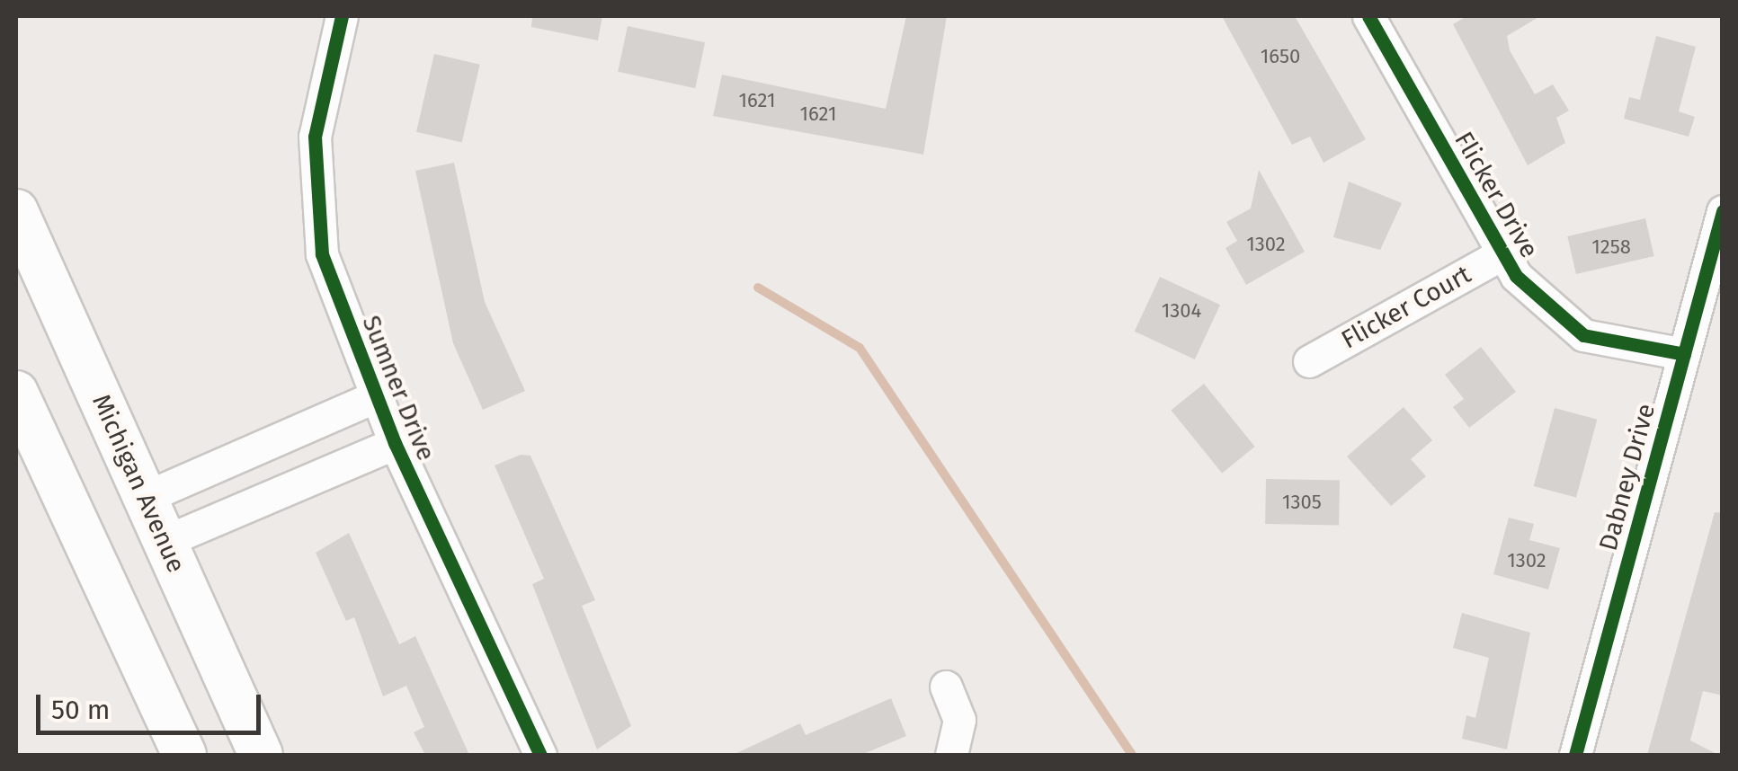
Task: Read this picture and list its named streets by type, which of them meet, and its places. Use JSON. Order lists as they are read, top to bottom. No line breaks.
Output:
{"streets":{"main road":["Michigan Avenue"],"street":["Flicker Drive","Flicker Court","Sumner Drive","Dabney Drive"]},"crossings":[["Flicker Drive","Flicker Court"],["Flicker Drive","Dabney Drive"],["Sumner Drive","Michigan Avenue"]],"house_numbers":["1650","1621","1621","1302","1258","1304","1305","1302"],"scale_bar":"50 m"}
